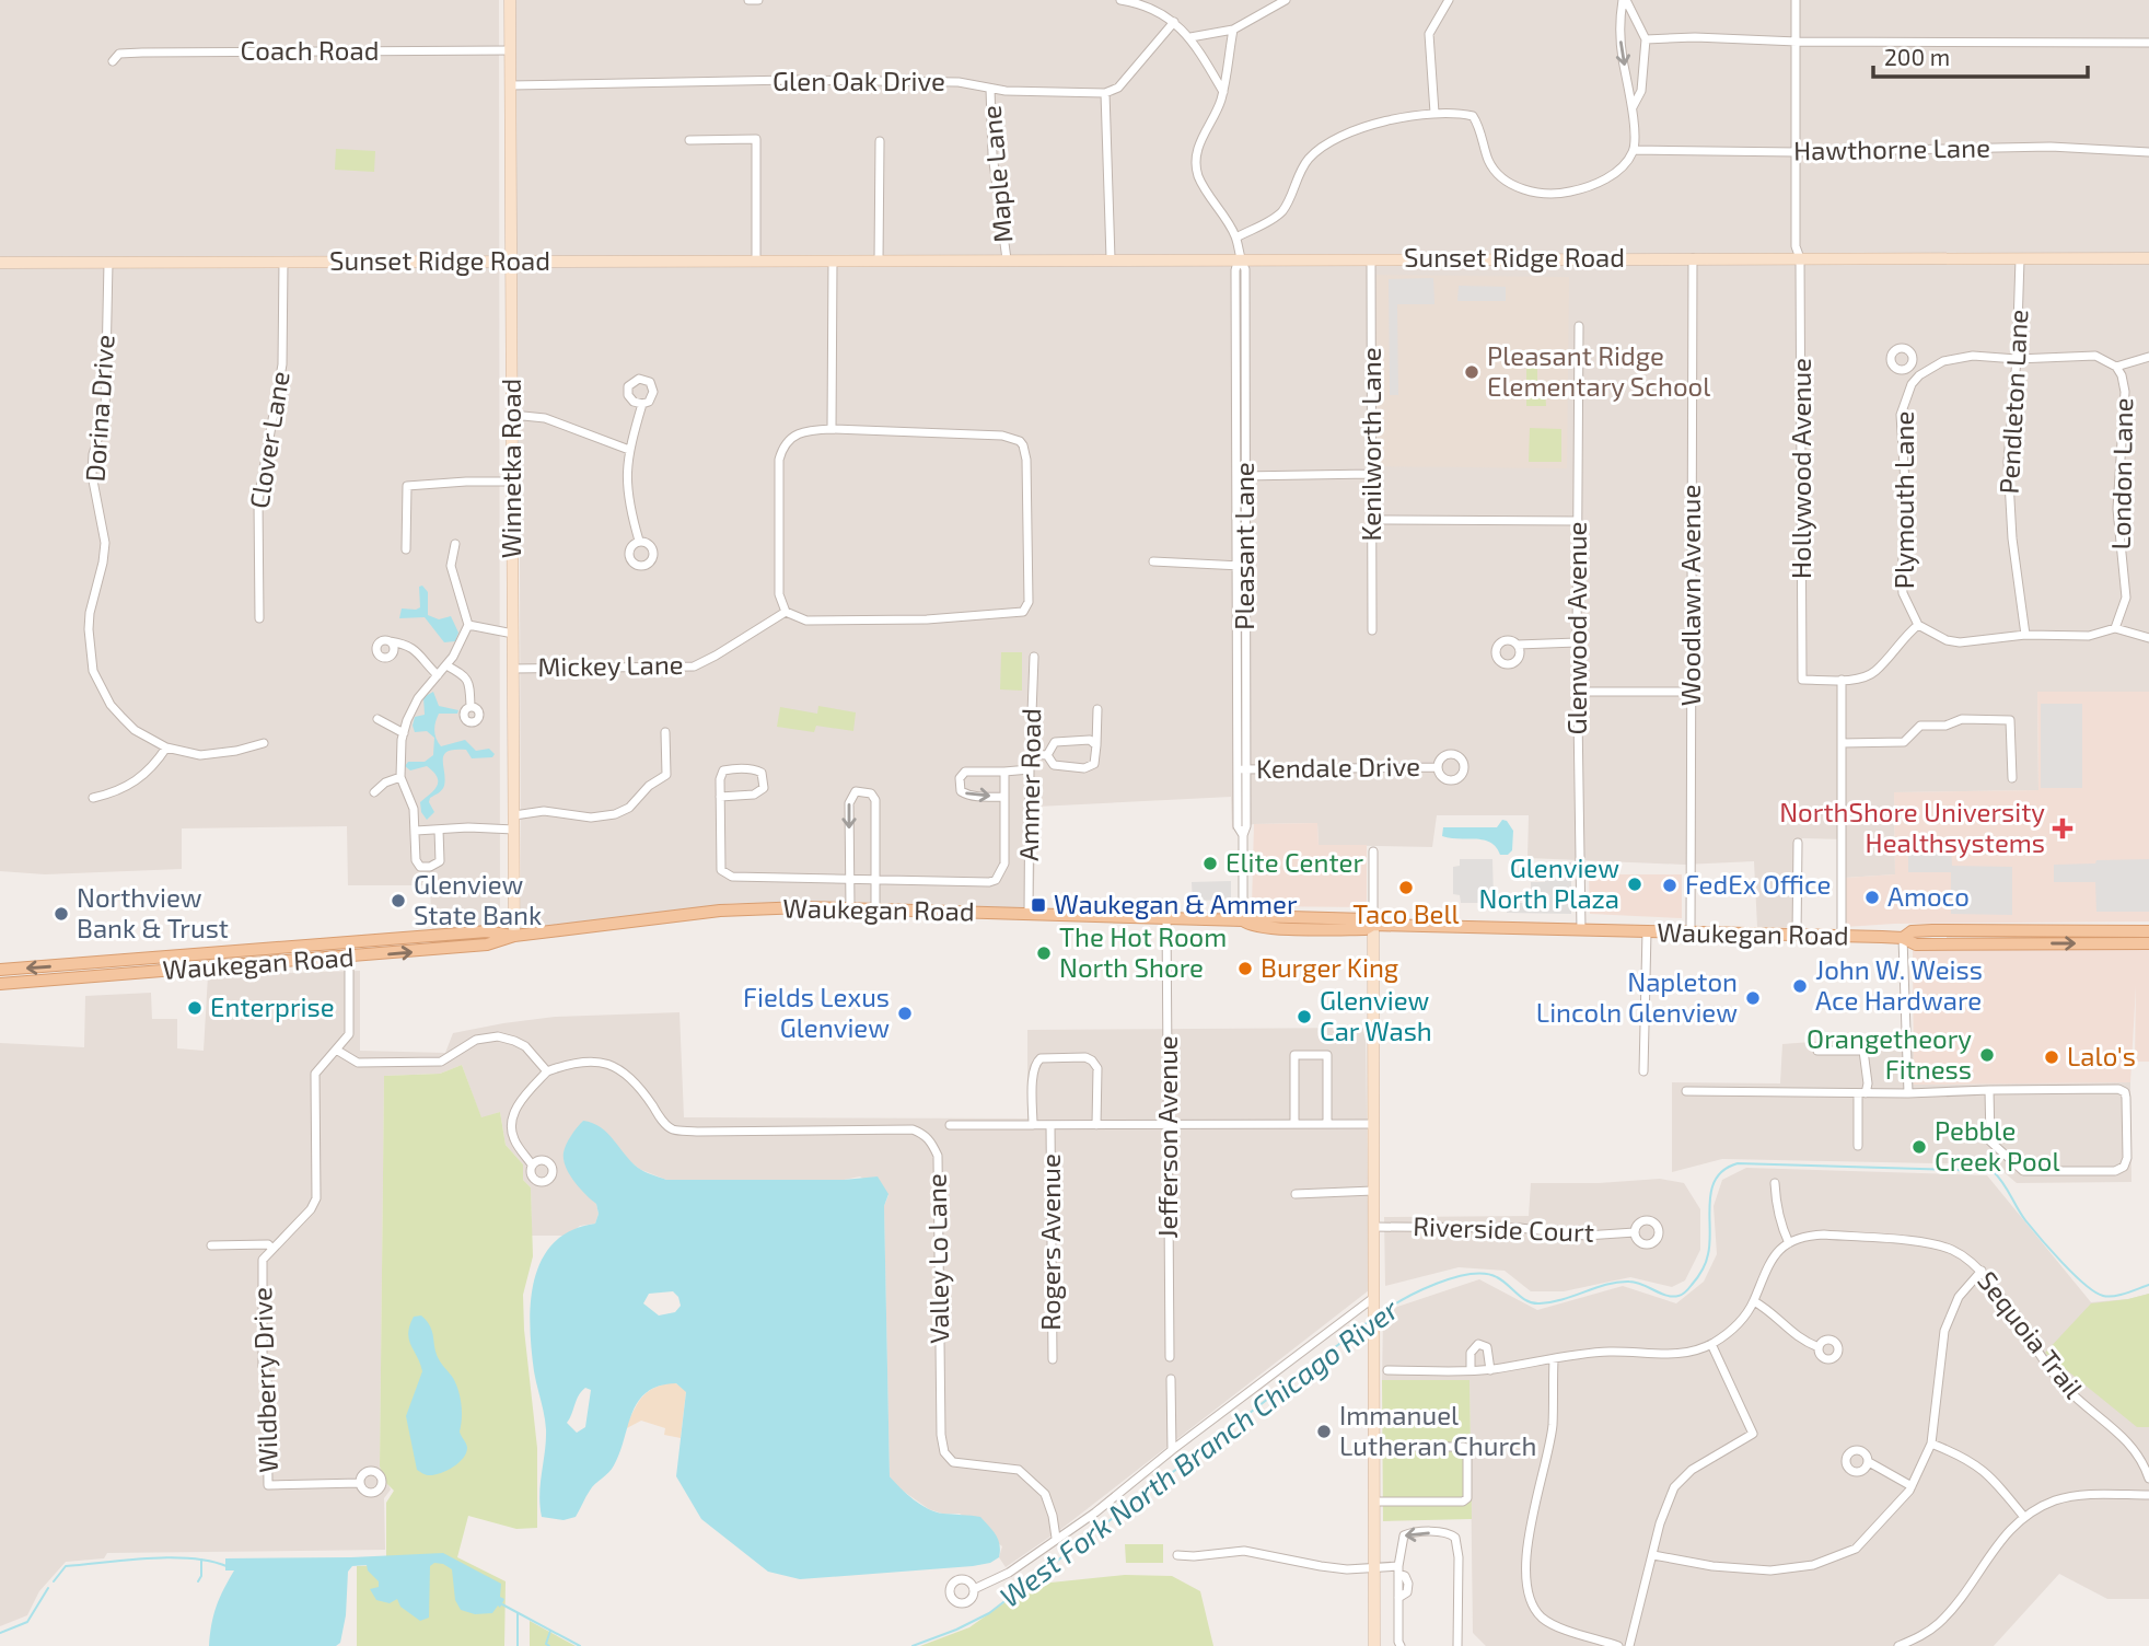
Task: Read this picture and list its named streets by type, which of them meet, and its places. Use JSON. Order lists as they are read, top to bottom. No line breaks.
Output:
{"streets":{"main road":["Waukegan Road"],"street":["Coach Road","Glen Oak Drive","Hawthorne Lane","Maple Lane","Sunset Ridge Road","Pendleton Lane","Dorina Drive","Clover Lane","Kenilworth Lane","Winnetka Road","Hollywood Avenue","London Lane","Plymouth Lane","Pleasant Lane","Woodlawn Avenue","Glenwood Avenue","Mickey Lane","Kendale Drive","Ammer Road","Jefferson Avenue","Riverside Court","Rogers Avenue","Valley Lo Lane","Sequoia Trail","Wildberry Drive"]},"crossings":[["Coach Road","Winnetka Road"],["Glen Oak Drive","Maple Lane"],["Glen Oak Drive","Winnetka Road"],["Hawthorne Lane","Hollywood Avenue"],["Maple Lane","Sunset Ridge Road"],["Sunset Ridge Road","Pendleton Lane"],["Sunset Ridge Road","Dorina Drive"],["Sunset Ridge Road","Clover Lane"],["Sunset Ridge Road","Kenilworth Lane"],["Sunset Ridge Road","Winnetka Road"],["Sunset Ridge Road","Hollywood Avenue"],["Sunset Ridge Road","Pleasant Lane"],["Sunset Ridge Road","Woodlawn Avenue"],["Winnetka Road","Mickey Lane"],["Winnetka Road","Waukegan Road"],["Pleasant Lane","Kendale Drive"],["Pleasant Lane","Waukegan Road"],["Woodlawn Avenue","Waukegan Road"],["Glenwood Avenue","Waukegan Road"],["Ammer Road","Waukegan Road"],["Waukegan Road","Jefferson Avenue"],["Waukegan Road","Wildberry Drive"]],"water":["West Fork North Branch Chicago River"],"places":{"other":["Pleasant Ridge Elementary School","Elite Center","Glenview North Plaza","FedEx Office","Taco Bell","Amoco","Glenview State Bank","Northview Bank & Trust","The Hot Room North Shore","Burger King","John W. Weiss Ace Hardware","Napleton Lincoln Glenview","Enterprise","Fields Lexus Glenview","Glenview Car Wash","Orangetheory Fitness","Lalo's","Pebble Creek Pool","Immanuel Lutheran Church"],"health":["NorthShore University Healthsystems"],"transit":["Waukegan & Ammer"]},"scale_bar":"200 m"}
